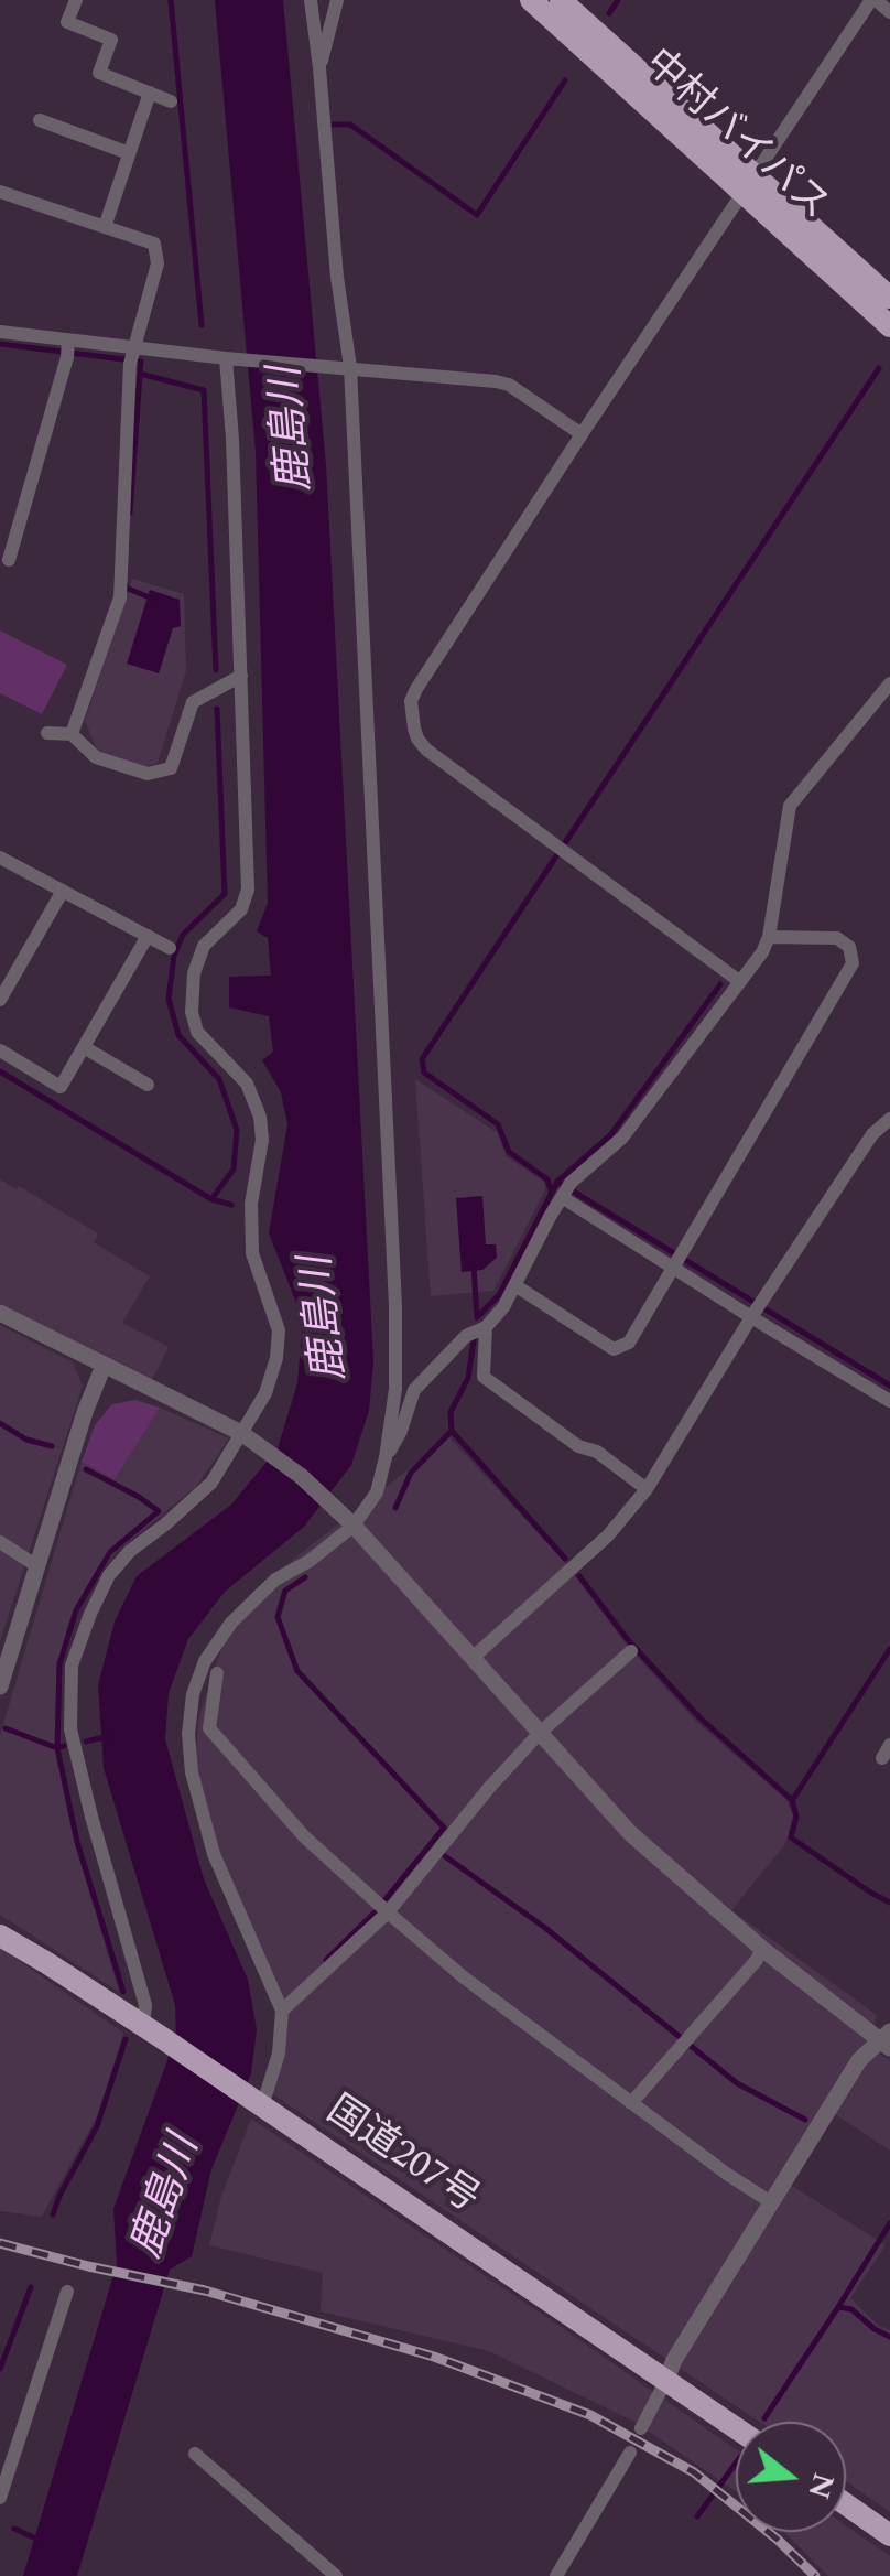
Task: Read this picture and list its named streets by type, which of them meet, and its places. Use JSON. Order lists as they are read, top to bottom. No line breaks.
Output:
{"streets":{"highway":["中村バイパス","国道207号"]},"water":["鹿島川"],"north":"right"}
